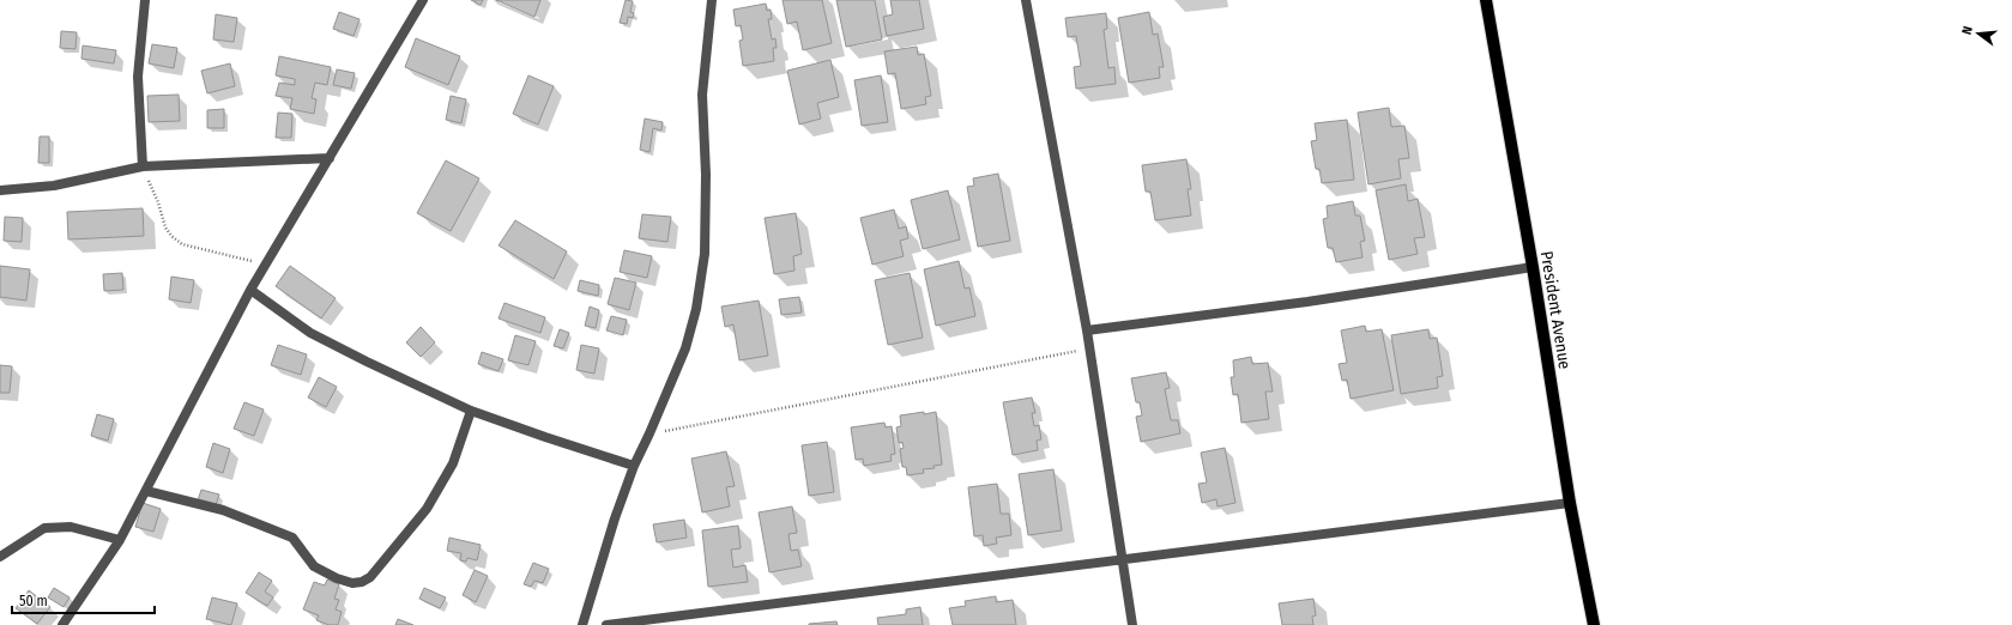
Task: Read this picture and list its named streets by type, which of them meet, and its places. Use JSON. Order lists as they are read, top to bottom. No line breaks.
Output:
{"streets":{"main road":["President Avenue"]},"scale_bar":"50 m","north":"left"}
